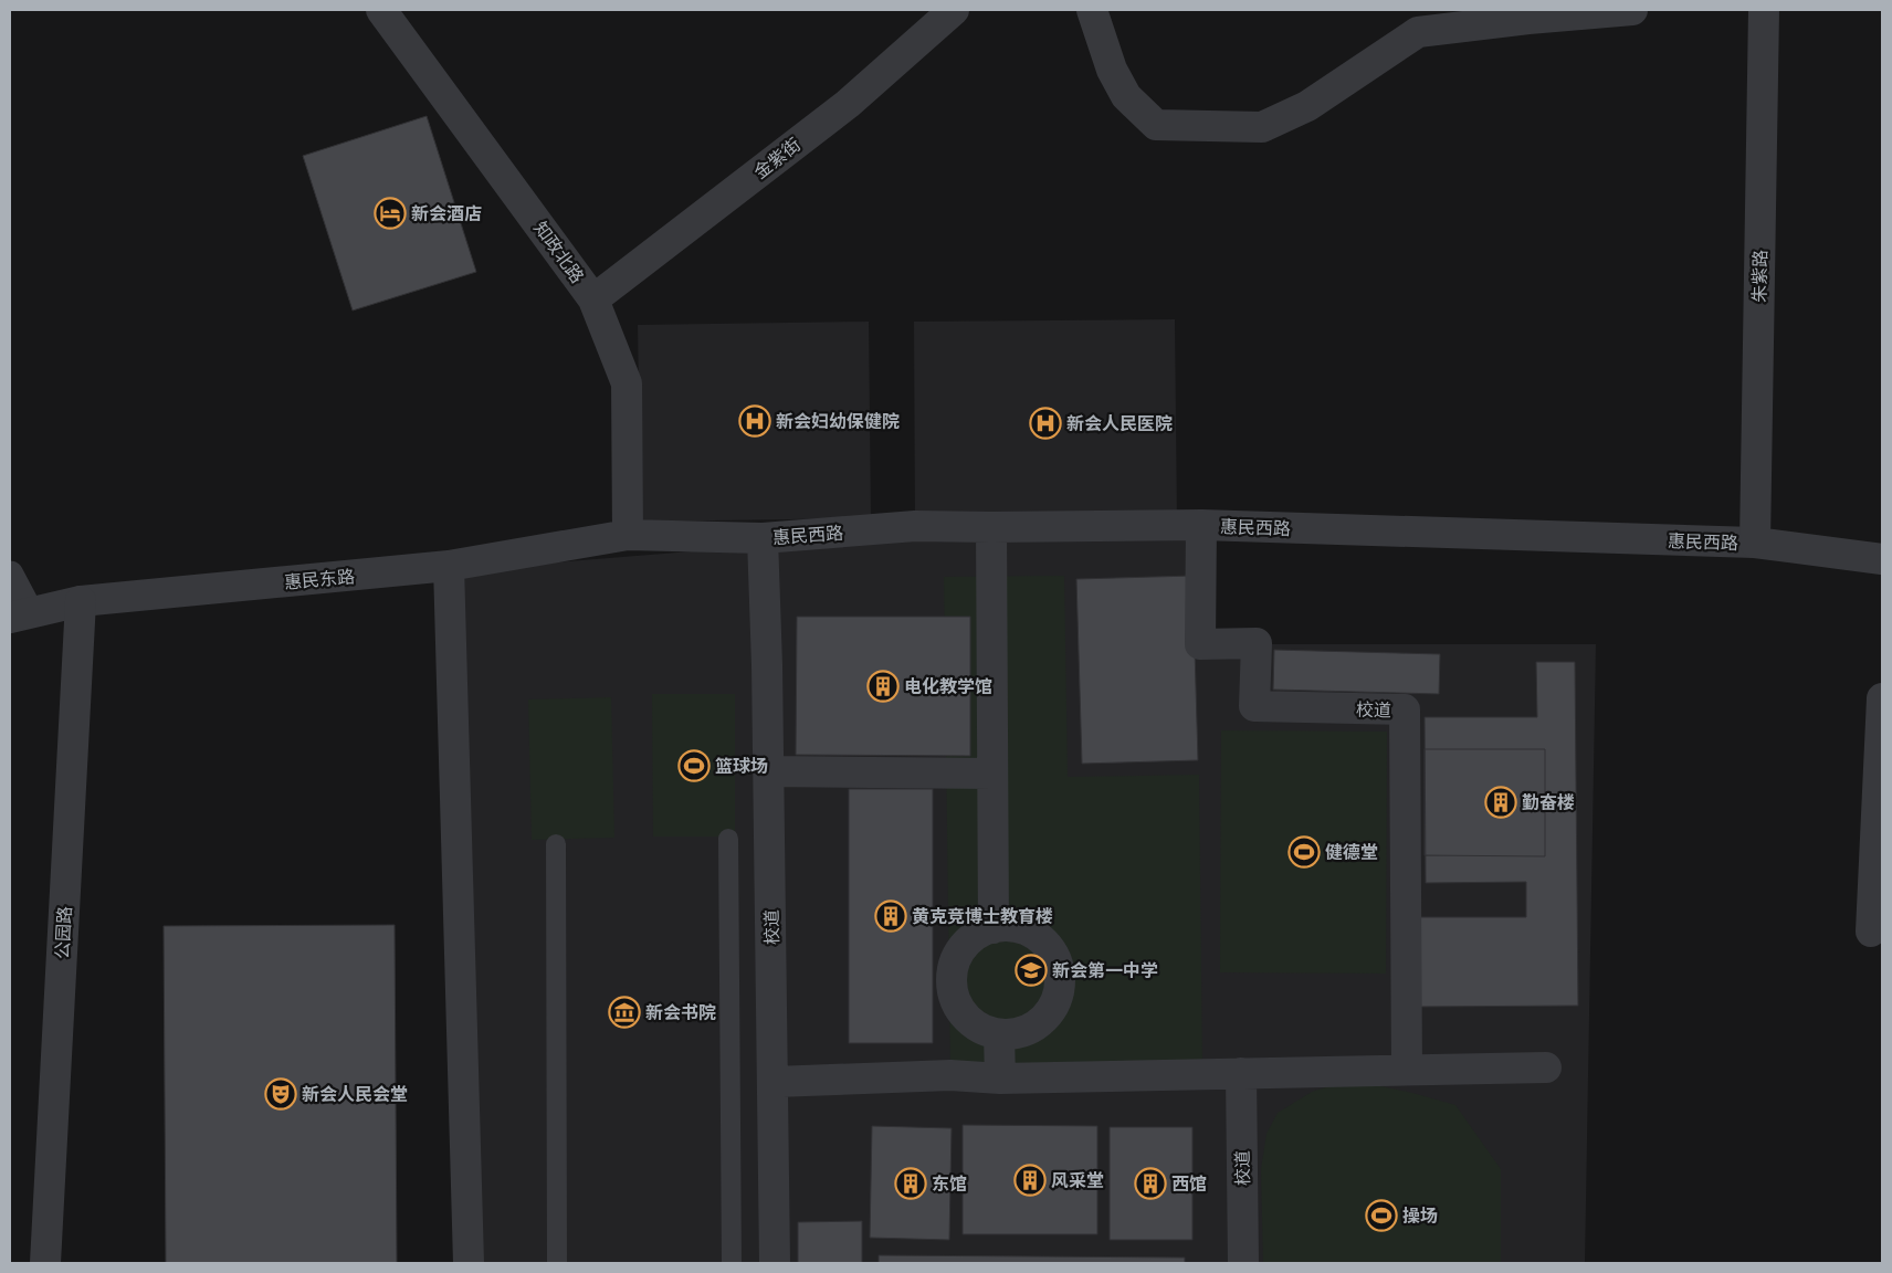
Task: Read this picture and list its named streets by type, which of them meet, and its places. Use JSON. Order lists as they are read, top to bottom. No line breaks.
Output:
{"streets":{"street":["金紫街","知政北路","朱紫路","惠民西路","惠民东路","校道","公园路"]},"crossings":[["金紫街","知政北路"],["知政北路","惠民西路"],["知政北路","惠民东路"],["朱紫路","惠民西路"],["惠民西路","惠民东路"],["惠民西路","校道"],["惠民东路","公园路"]],"places":{"hotel":["新会酒店"],"hospital":["新会妇幼保健院","新会人民医院"],"building":["电化教学馆","勤奋楼","黄克竞博士教育楼","风采堂","东馆","西馆"],"sports":["篮球场","健德堂","操场"],"school or university":["新会第一中学"],"museum":["新会书院"],"theatre":["新会人民会堂"]}}
